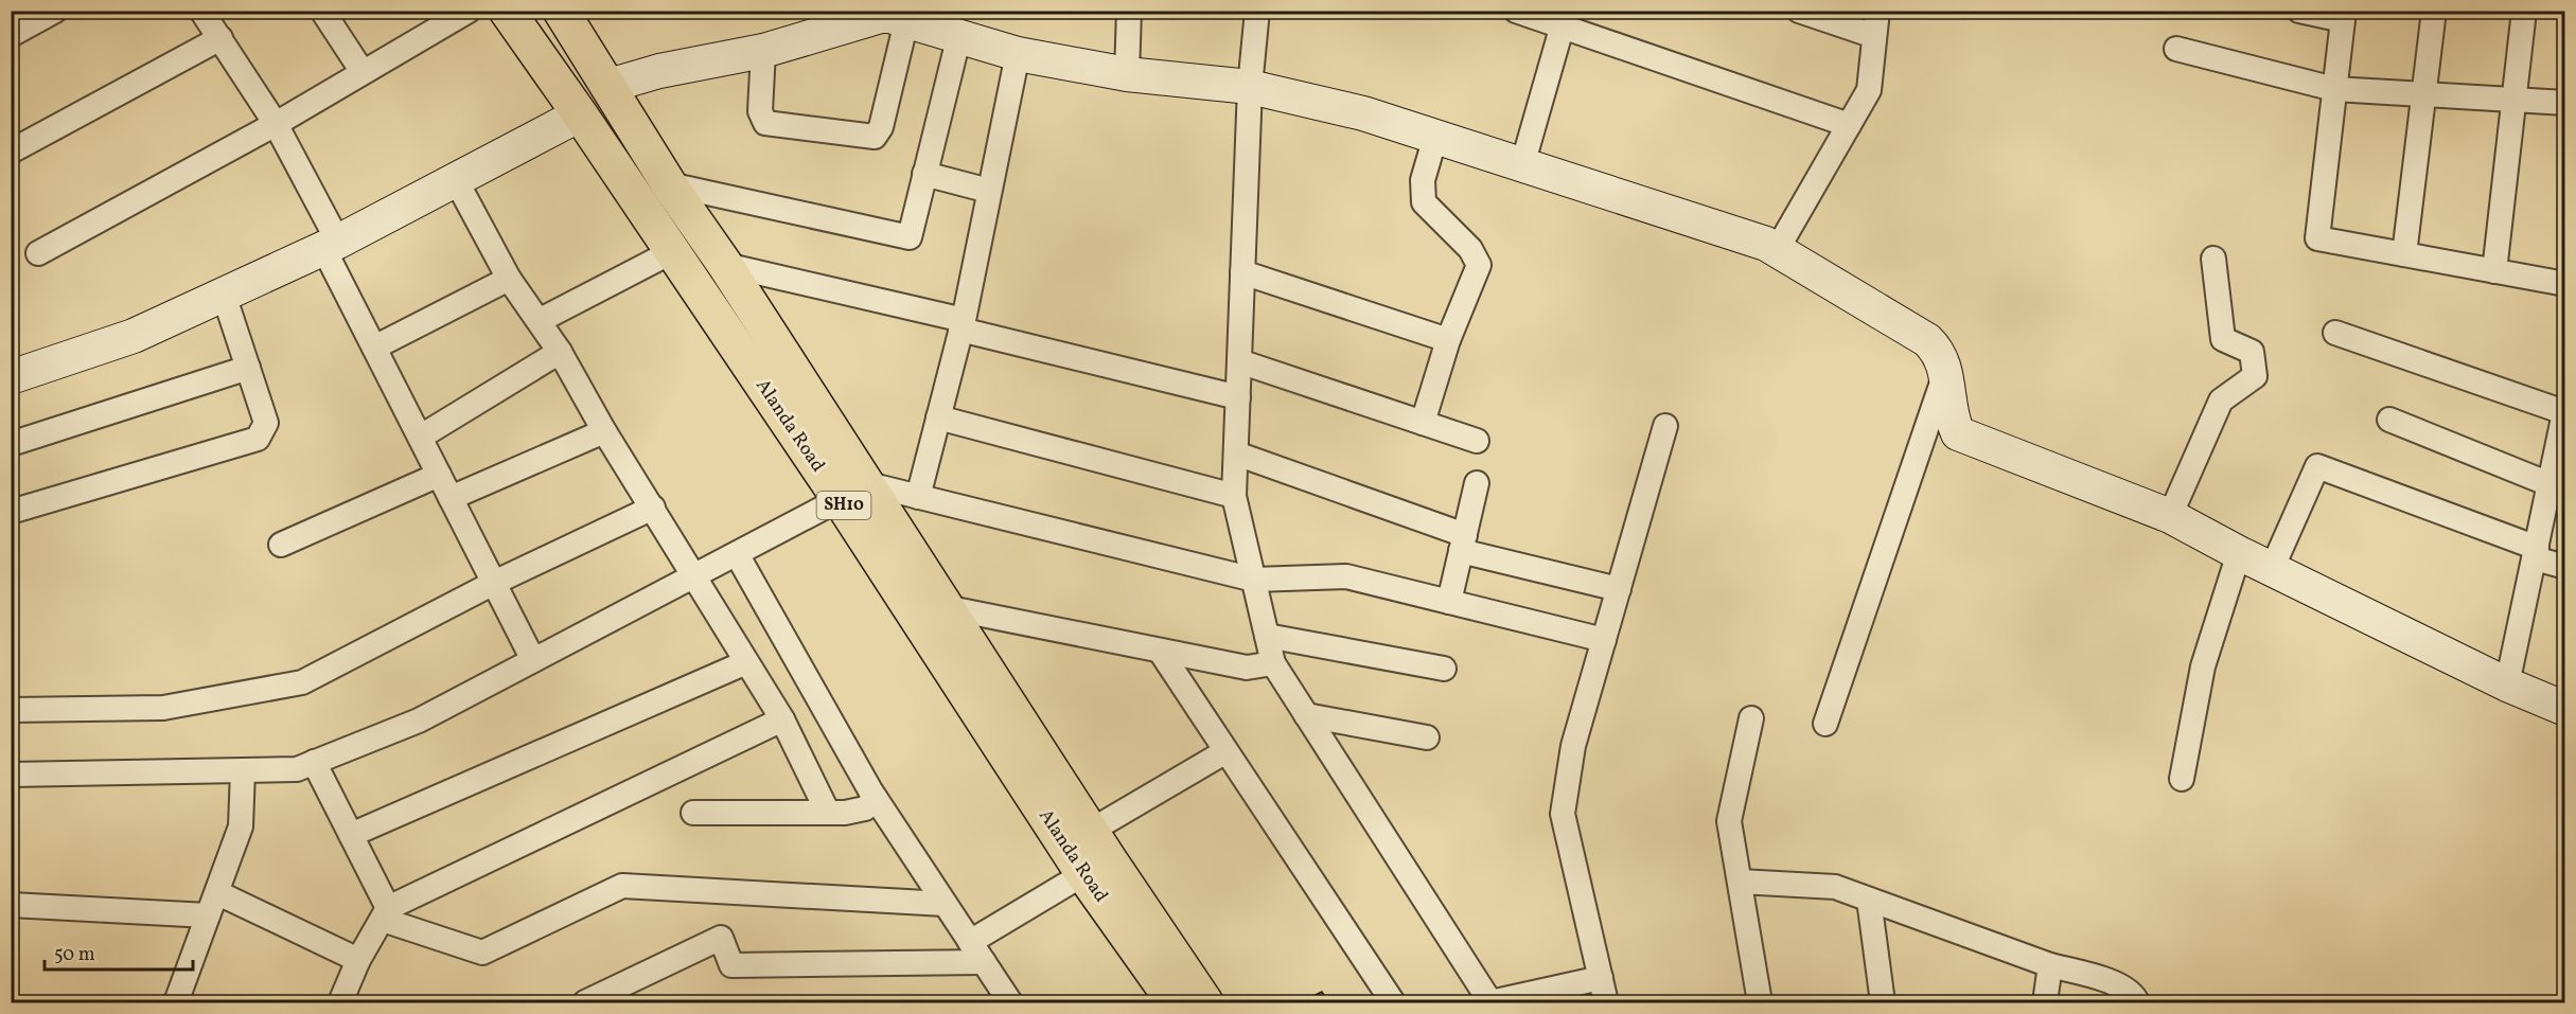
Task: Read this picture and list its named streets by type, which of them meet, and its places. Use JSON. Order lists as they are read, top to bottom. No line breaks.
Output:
{"streets":{"main road":["Alanda Road","SH10"]},"scale_bar":"50 m"}
